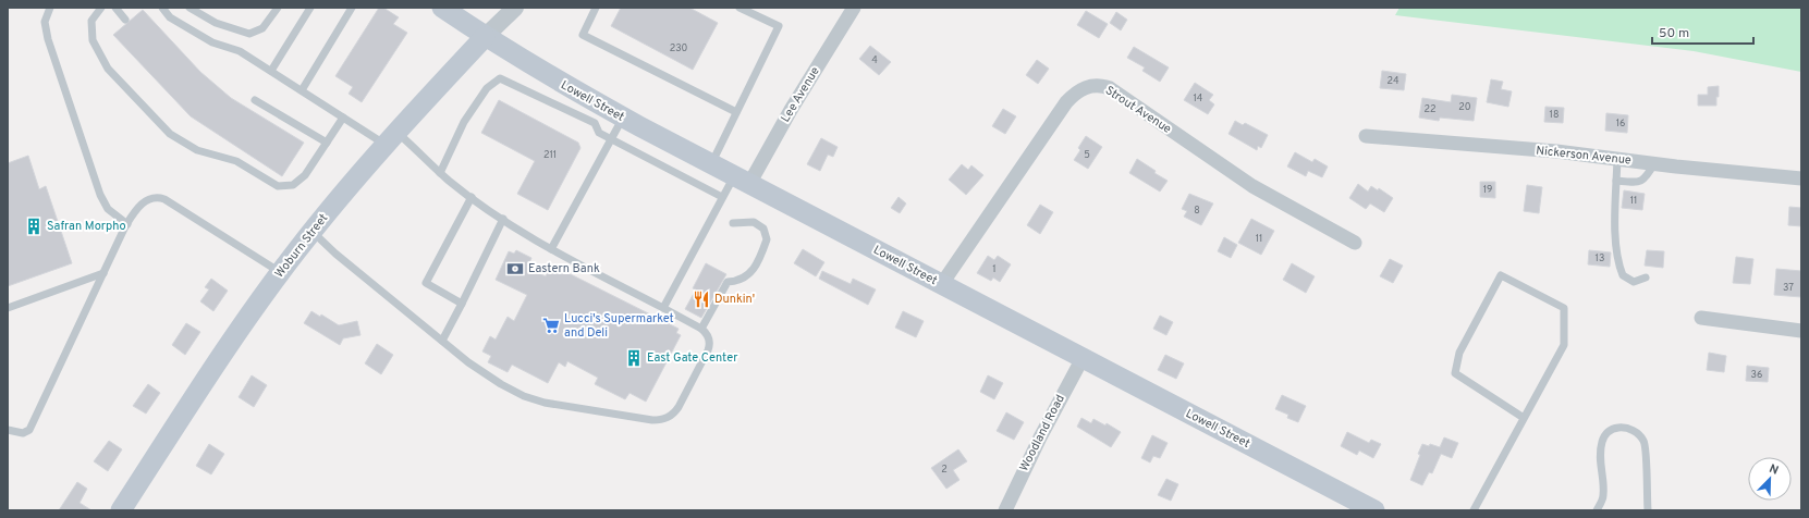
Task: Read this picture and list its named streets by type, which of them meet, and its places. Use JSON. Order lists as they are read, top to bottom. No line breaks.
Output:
{"streets":{"main road":["Lowell Street","Woburn Street"],"street":["Lee Avenue","Strout Avenue","Nickerson Avenue","Woodland Road"]},"crossings":[["Lee Avenue","Lowell Street"],["Lowell Street","Strout Avenue"],["Lowell Street","Woburn Street"],["Lowell Street","Woodland Road"]],"places":{"building":["Safran Morpho","East Gate Center"],"bank":["Eastern Bank"],"restaurant":["Dunkin'"],"supermarket":["Lucci's Supermarket and Deli"]},"house_numbers":["230","4","24","14","20","22","18","16","211","5","19","11","8","11","13","1","37","36","2"],"scale_bar":"50 m","north":"top right"}
